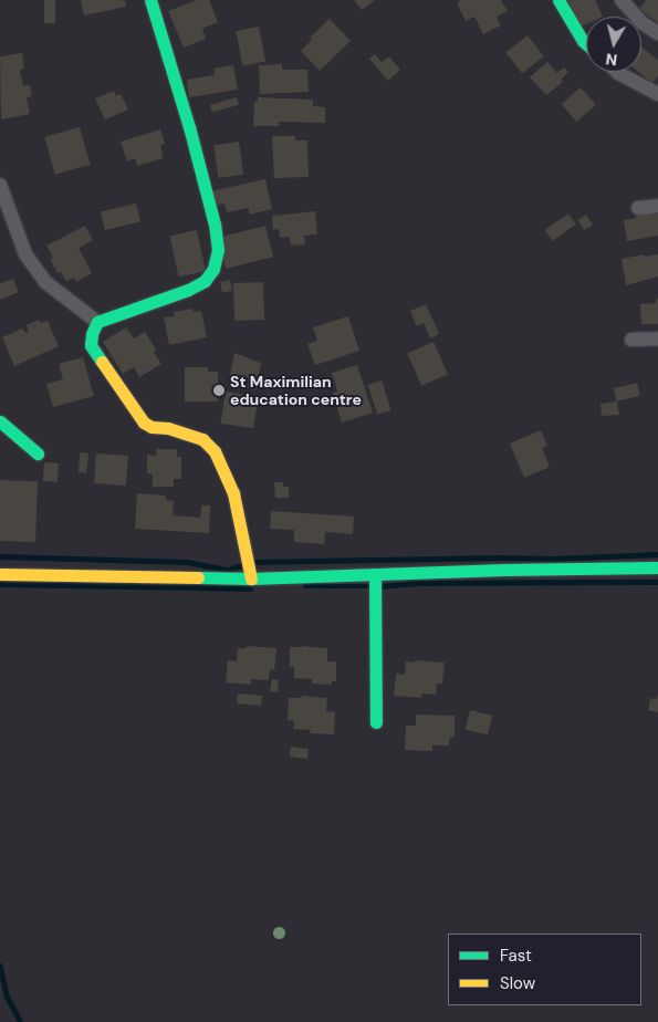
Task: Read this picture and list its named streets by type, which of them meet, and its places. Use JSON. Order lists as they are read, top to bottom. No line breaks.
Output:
{"places":["St Maximilian education centre"],"legend":["Fast","Slow"],"north":"bottom"}
